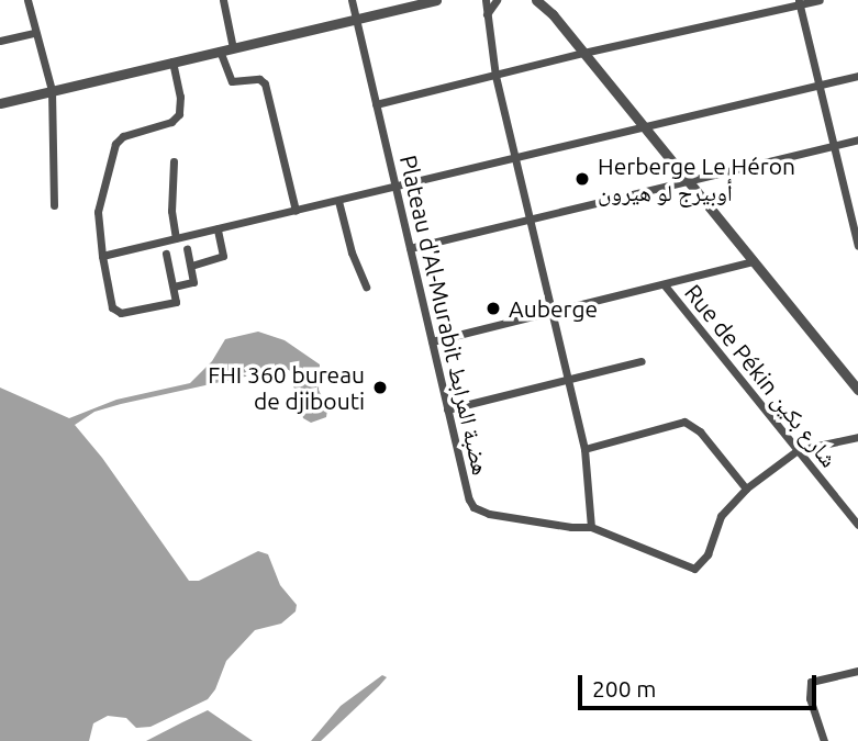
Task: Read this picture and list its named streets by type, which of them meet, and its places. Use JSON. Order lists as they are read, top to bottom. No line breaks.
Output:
{"streets":{"street":["Plateau d'Al-Murabit هضبة المرابط","Rue de Pékin شارع بكين"]},"crossings":[["Plateau d'Al-Murabit هضبة المرابط","Rue de Pékin شارع بكين"]],"places":["Herberge Le Héron أوبيرج لو هيرون","Auberge","FHI 360 bureau de djibouti"],"scale_bar":"200 m"}
